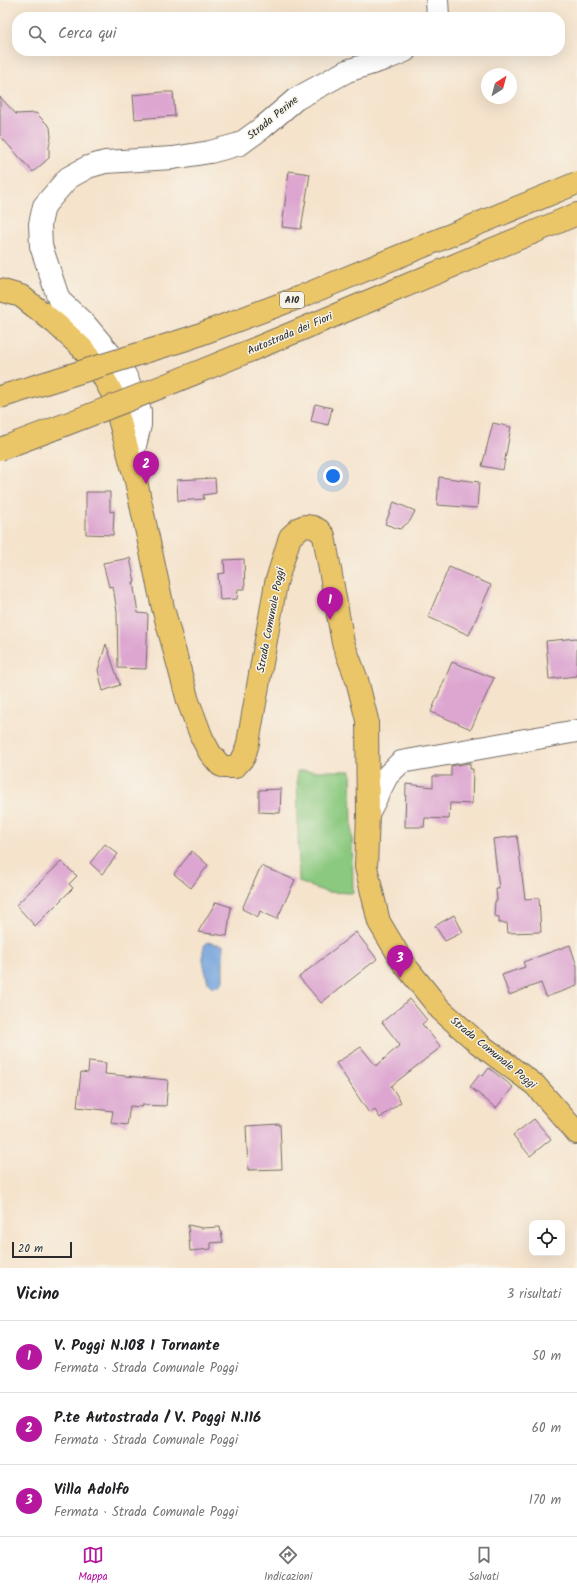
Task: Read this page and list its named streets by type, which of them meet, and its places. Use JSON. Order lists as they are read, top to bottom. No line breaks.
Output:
{"streets":{"main road":["A10","Autostrada dei Fiori","Strada Comunale Poggi"],"street":["Strada Perine"]},"crossings":[["Strada Perine","Strada Comunale Poggi"]],"scale_bar":"20 m","north":"top right","page":{"search":"Cerca qui","pins":["2","1","3"],"scale":"20 m","heading":["Vicino","3 risultati"],"list":[{"mark":"1","name":"V. Poggi N.108 1 Tornante","note":"Fermata · Strada Comunale Poggi","value":"50 m"},{"mark":"2","name":"P.te Autostrada / V. Poggi N.116","note":"Fermata · Strada Comunale Poggi","value":"60 m"},{"mark":"3","name":"Villa Adolfo","note":"Fermata · Strada Comunale Poggi","value":"170 m"}],"nav":["Mappa","Indicazioni","Salvati"]}}
